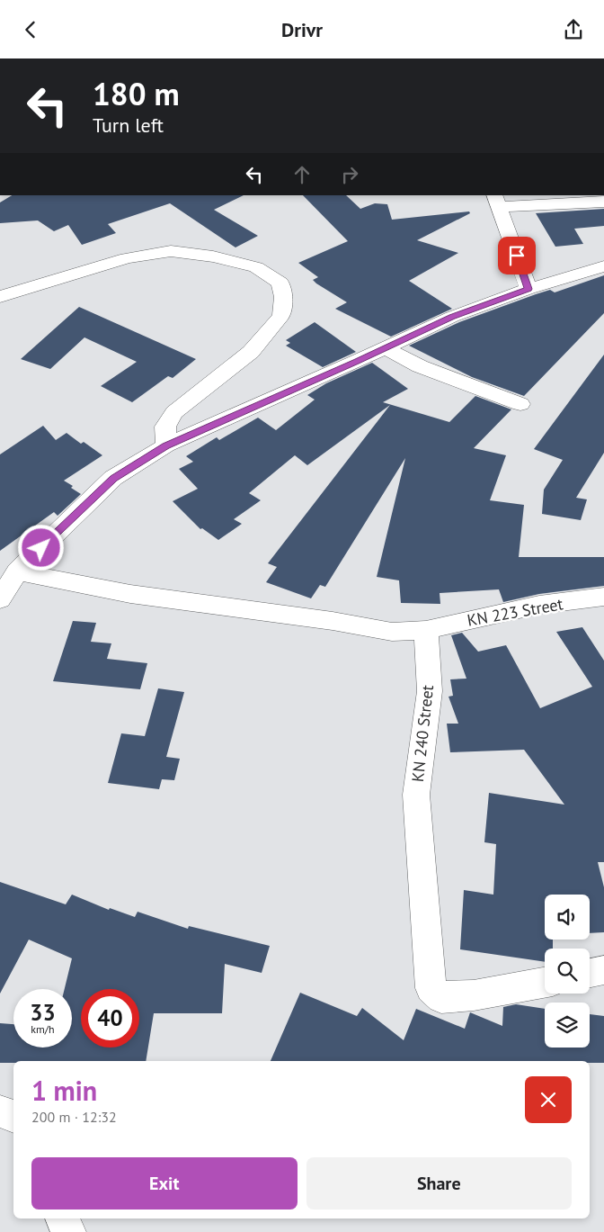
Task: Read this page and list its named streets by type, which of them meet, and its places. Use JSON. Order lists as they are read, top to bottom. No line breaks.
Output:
{"streets":{"street":["KN 223 Street","KN 240 Street"]},"crossings":[["KN 223 Street","KN 240 Street"]],"page":{"header":"Drivr","turn":["180 m","Turn left"],"speed":"33 km/h","limit":"40","heading":["1 min","200 m · 12:32"],"buttons":["Exit","Share"]}}
